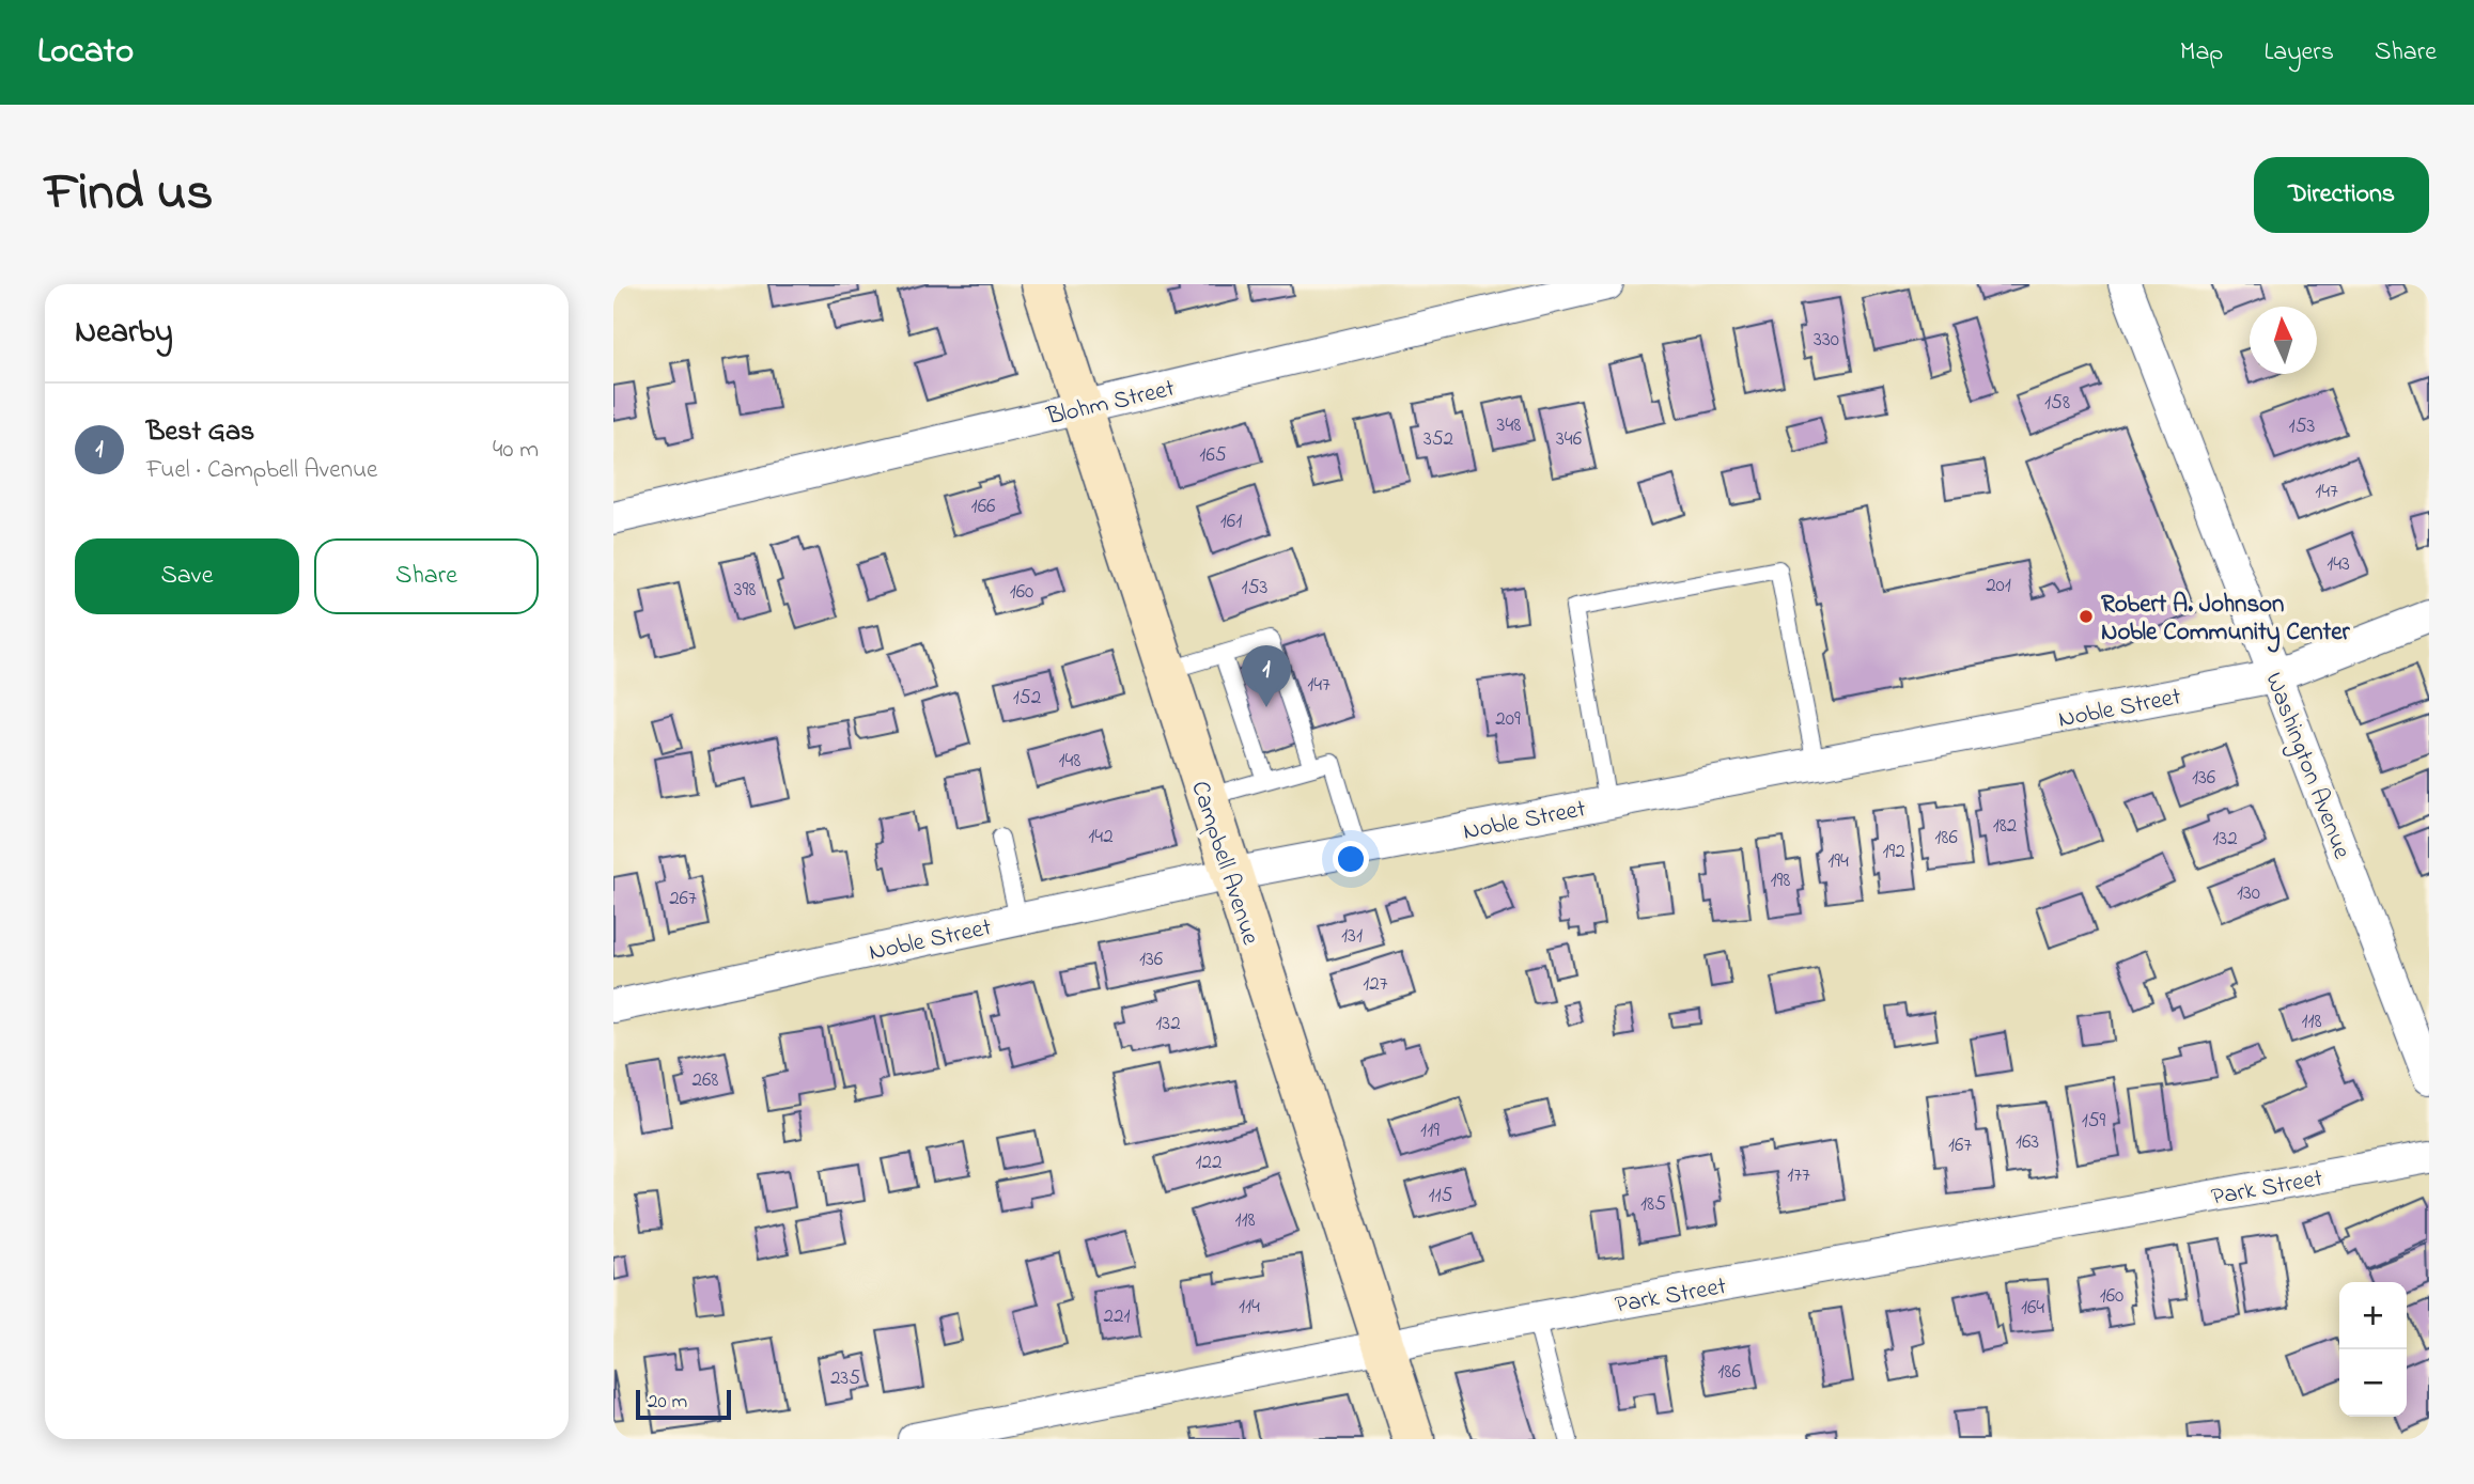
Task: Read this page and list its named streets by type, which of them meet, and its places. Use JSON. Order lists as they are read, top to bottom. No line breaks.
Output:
{"streets":{"main road":["Campbell Avenue"],"street":["Blohm Street","Noble Street","Washington Avenue","Park Street"]},"crossings":[["Blohm Street","Campbell Avenue"],["Noble Street","Washington Avenue"],["Noble Street","Campbell Avenue"],["Campbell Avenue","Park Street"]],"places":["Robert A. Johnson Noble Community Center"],"house_numbers":["330","158","348","153","352","346","165","147","166","161","143","201","153","398","160","147","152","209","148","136","182","142","186","132","192","194","198","130","267","131","136","127","118","132","268","159","119","163","167","122","177","115","185","118","160","114","164","221","186","235"],"scale_bar":"20 m","north":"top","page":{"header":"Locato","nav":["Map","Layers","Share"],"title":"Find us","buttons":["Directions",["Save","Share"]],"heading":"Nearby","list":[{"mark":"1","name":"Best Gas","note":"Fuel · Campbell Avenue","value":"40 m"}],"pins":"1","map_buttons":["+","−"],"scale":"20 m"}}
